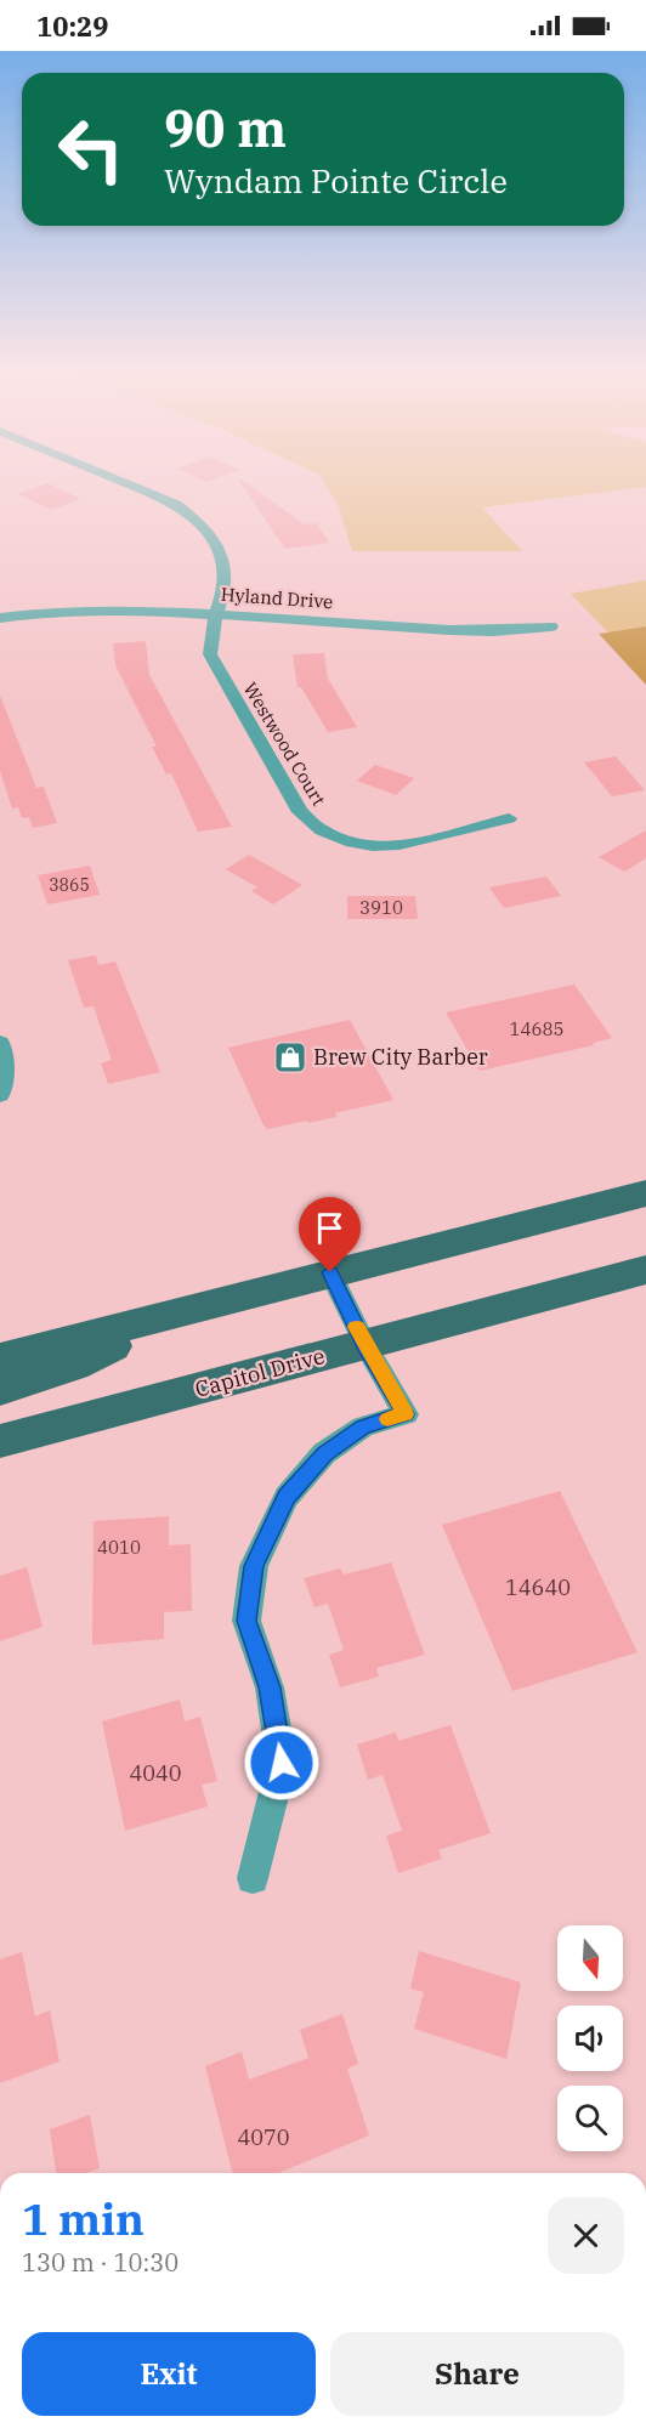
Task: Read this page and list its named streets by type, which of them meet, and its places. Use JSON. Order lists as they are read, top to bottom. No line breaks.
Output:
{"streets":{"main road":["Capitol Drive"],"street":["Hyland Drive","Westwood Court"]},"crossings":[["Hyland Drive","Westwood Court"]],"places":{"shop":["Brew City Barber"]},"house_numbers":["3865","3910","14685","4010","14640","4040","4070"],"north":"bottom","page":{"status":"10:29","turn":["90 m","Wyndam Pointe Circle"],"heading":["1 min","130 m · 10:30"],"buttons":["Exit","Share"]}}
